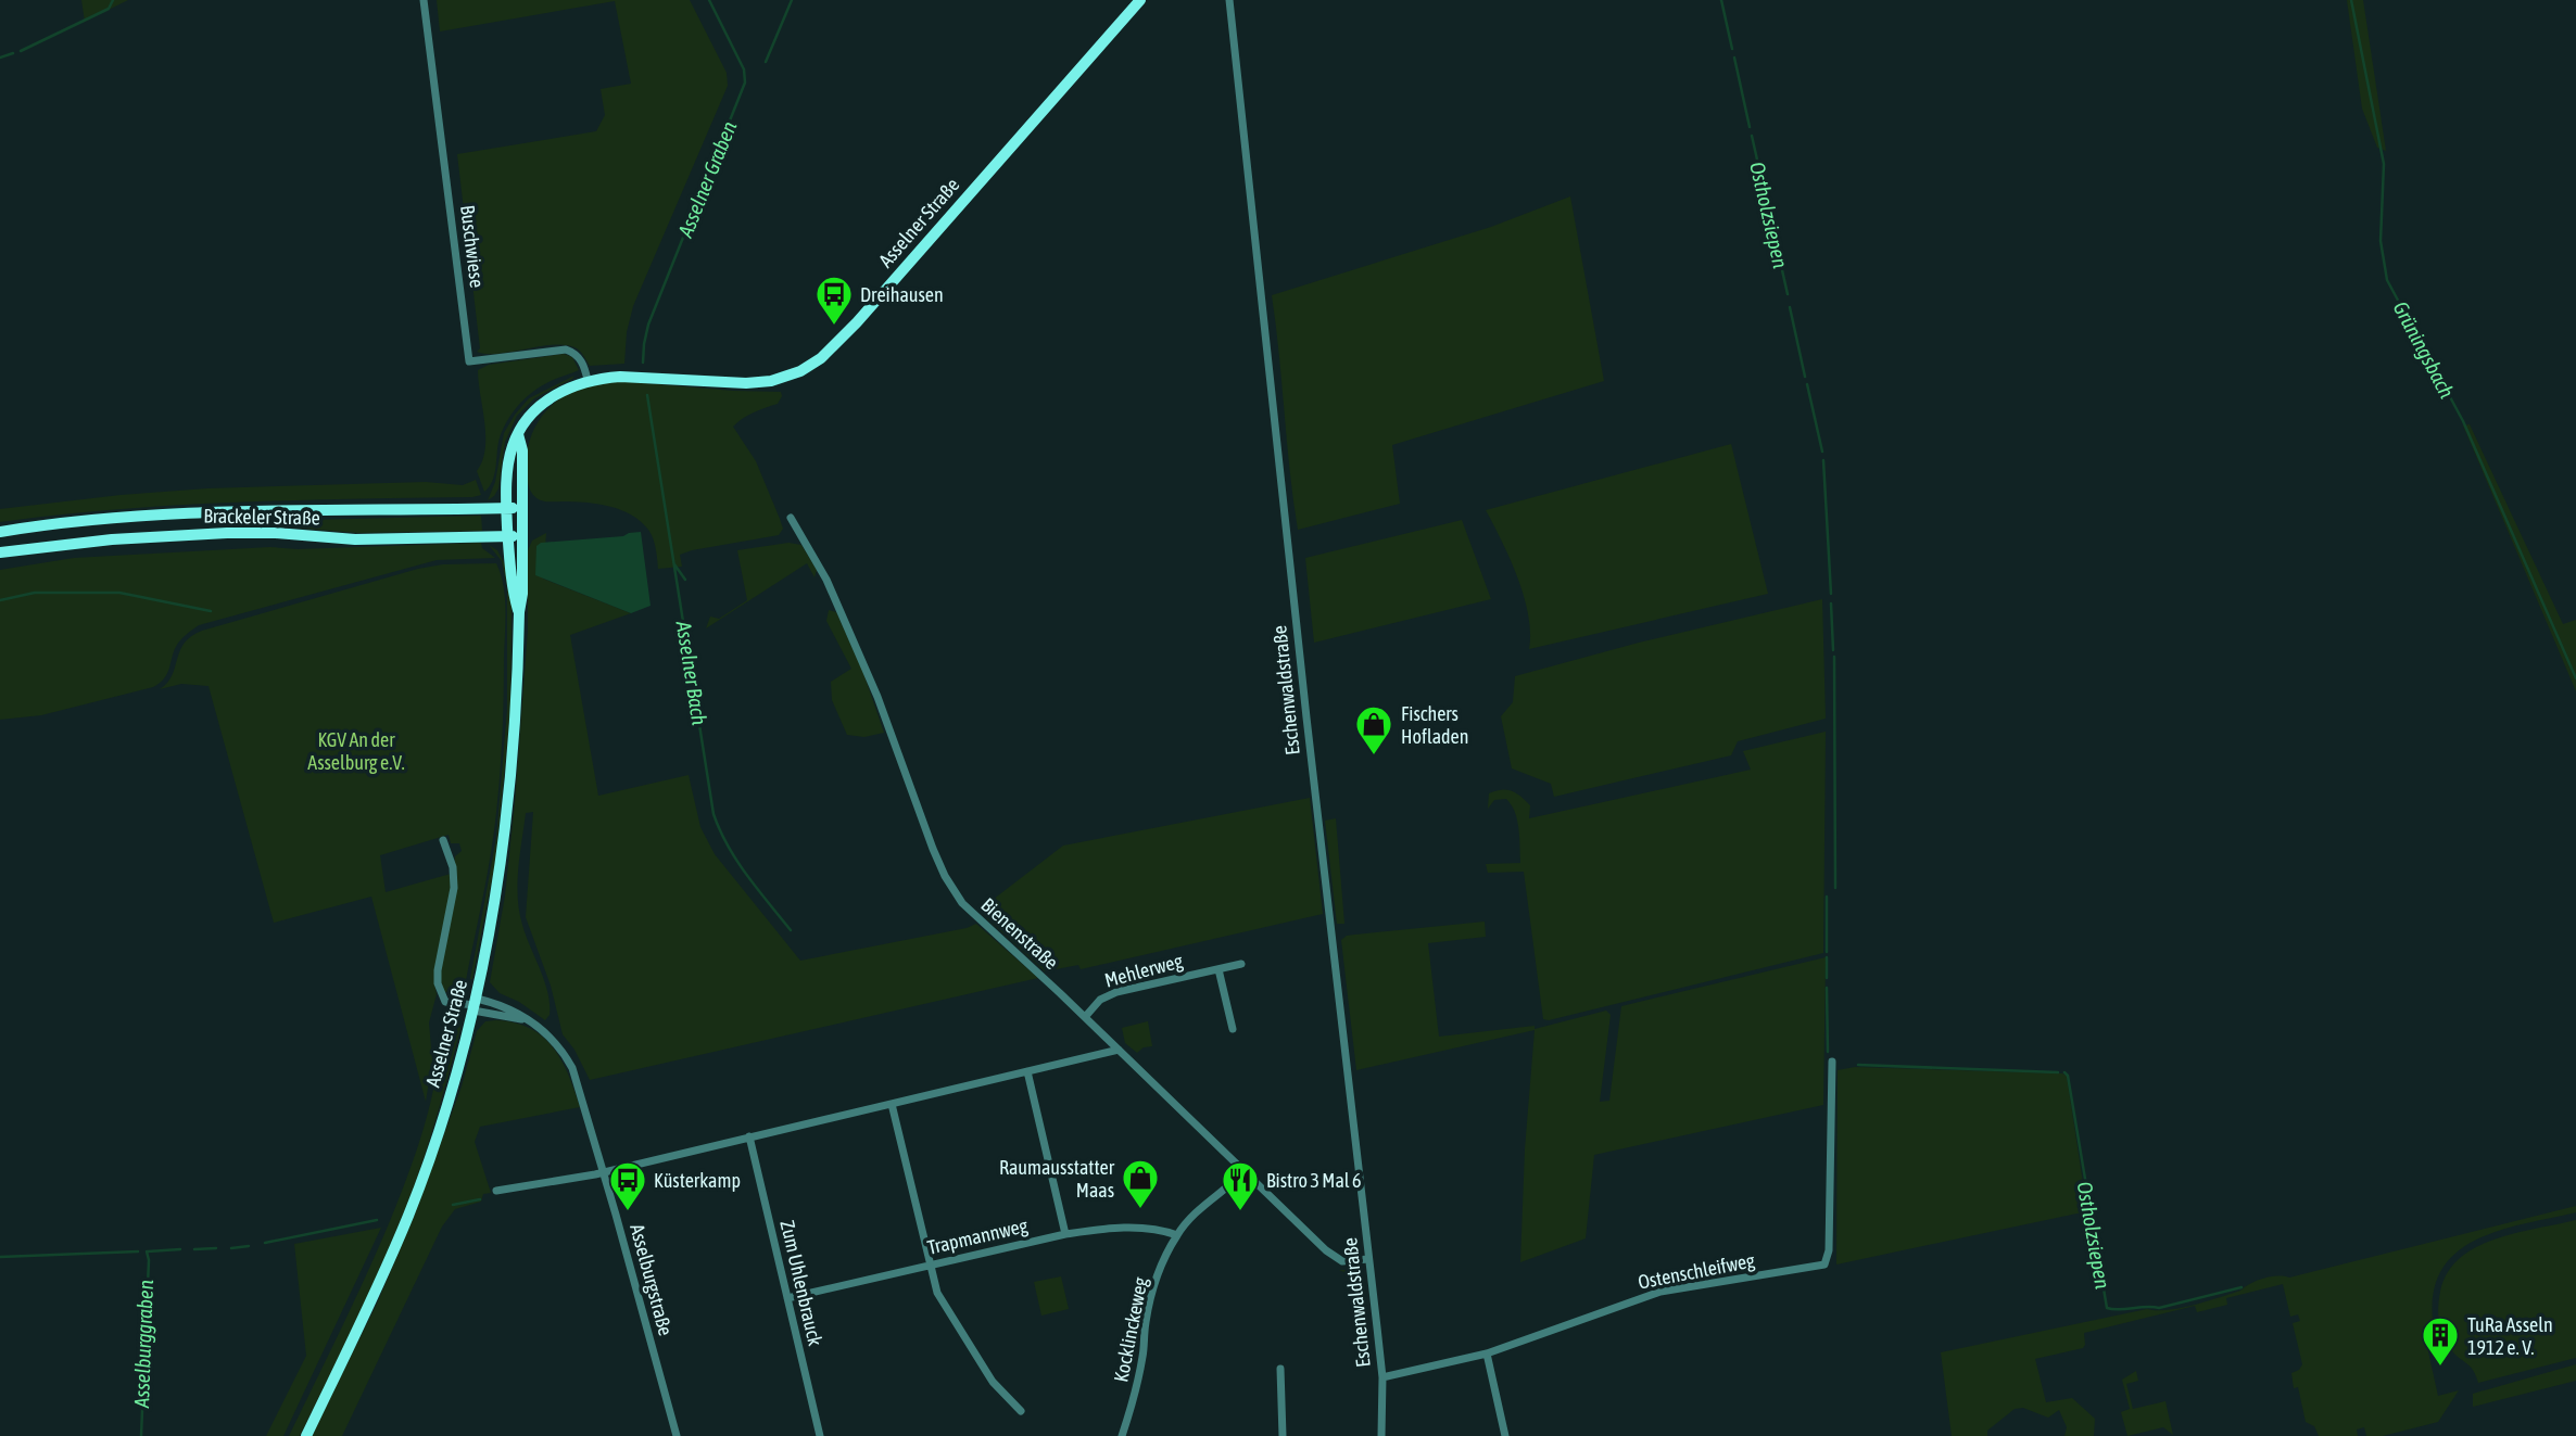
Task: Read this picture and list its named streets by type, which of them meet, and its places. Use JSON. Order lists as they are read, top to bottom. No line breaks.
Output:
{"streets":{"main road":["Asselner Straße","Brackeler Straße"],"street":["Buschwiese","Eschenwaldstraße","Bienenstraße","Mehlerweg","Trapmannweg","Ostenschleifweg","Asselburgstraße","Zum Uhlenbrauck","Kocklinckeweg"]},"crossings":[["Asselner Straße","Buschwiese"],["Asselner Straße","Brackeler Straße"],["Asselner Straße","Asselburgstraße"],["Eschenwaldstraße","Bienenstraße"],["Eschenwaldstraße","Ostenschleifweg"],["Bienenstraße","Mehlerweg"],["Bienenstraße","Kocklinckeweg"],["Trapmannweg","Zum Uhlenbrauck"],["Trapmannweg","Kocklinckeweg"]],"water":["Asselner Graben","Ostholzsiepen","Grüningsbach","Asselner Bach","Asselburggraben"],"parks":["KGV An der Asselburg e.V."],"places":{"bus stop":["Dreihausen","Küsterkamp"],"shop":["Fischers Hofladen","Raumausstatter Maas"],"restaurant":["Bistro 3 Mal 6"],"building":["TuRa Asseln 1912 e. V."]}}
